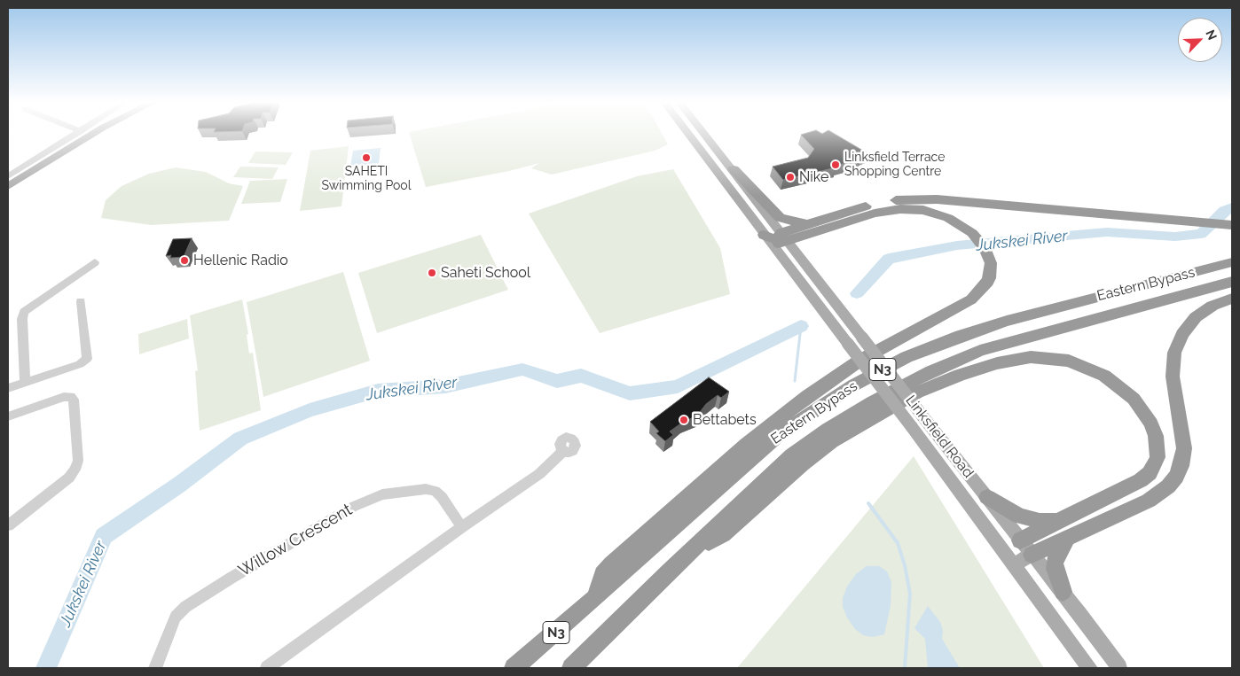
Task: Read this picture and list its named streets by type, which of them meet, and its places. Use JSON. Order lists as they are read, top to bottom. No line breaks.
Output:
{"streets":{"highway":["Eastern Bypass","N3"],"main road":["Linksfield Road"],"street":["Willow Crescent"]},"water":["Jukskei River"],"places":["SAHETI Swimming Pool","Linksfield Terrace Shopping Centre","Nike","Hellenic Radio","Saheti School","Bettabets"],"north":"top right"}
